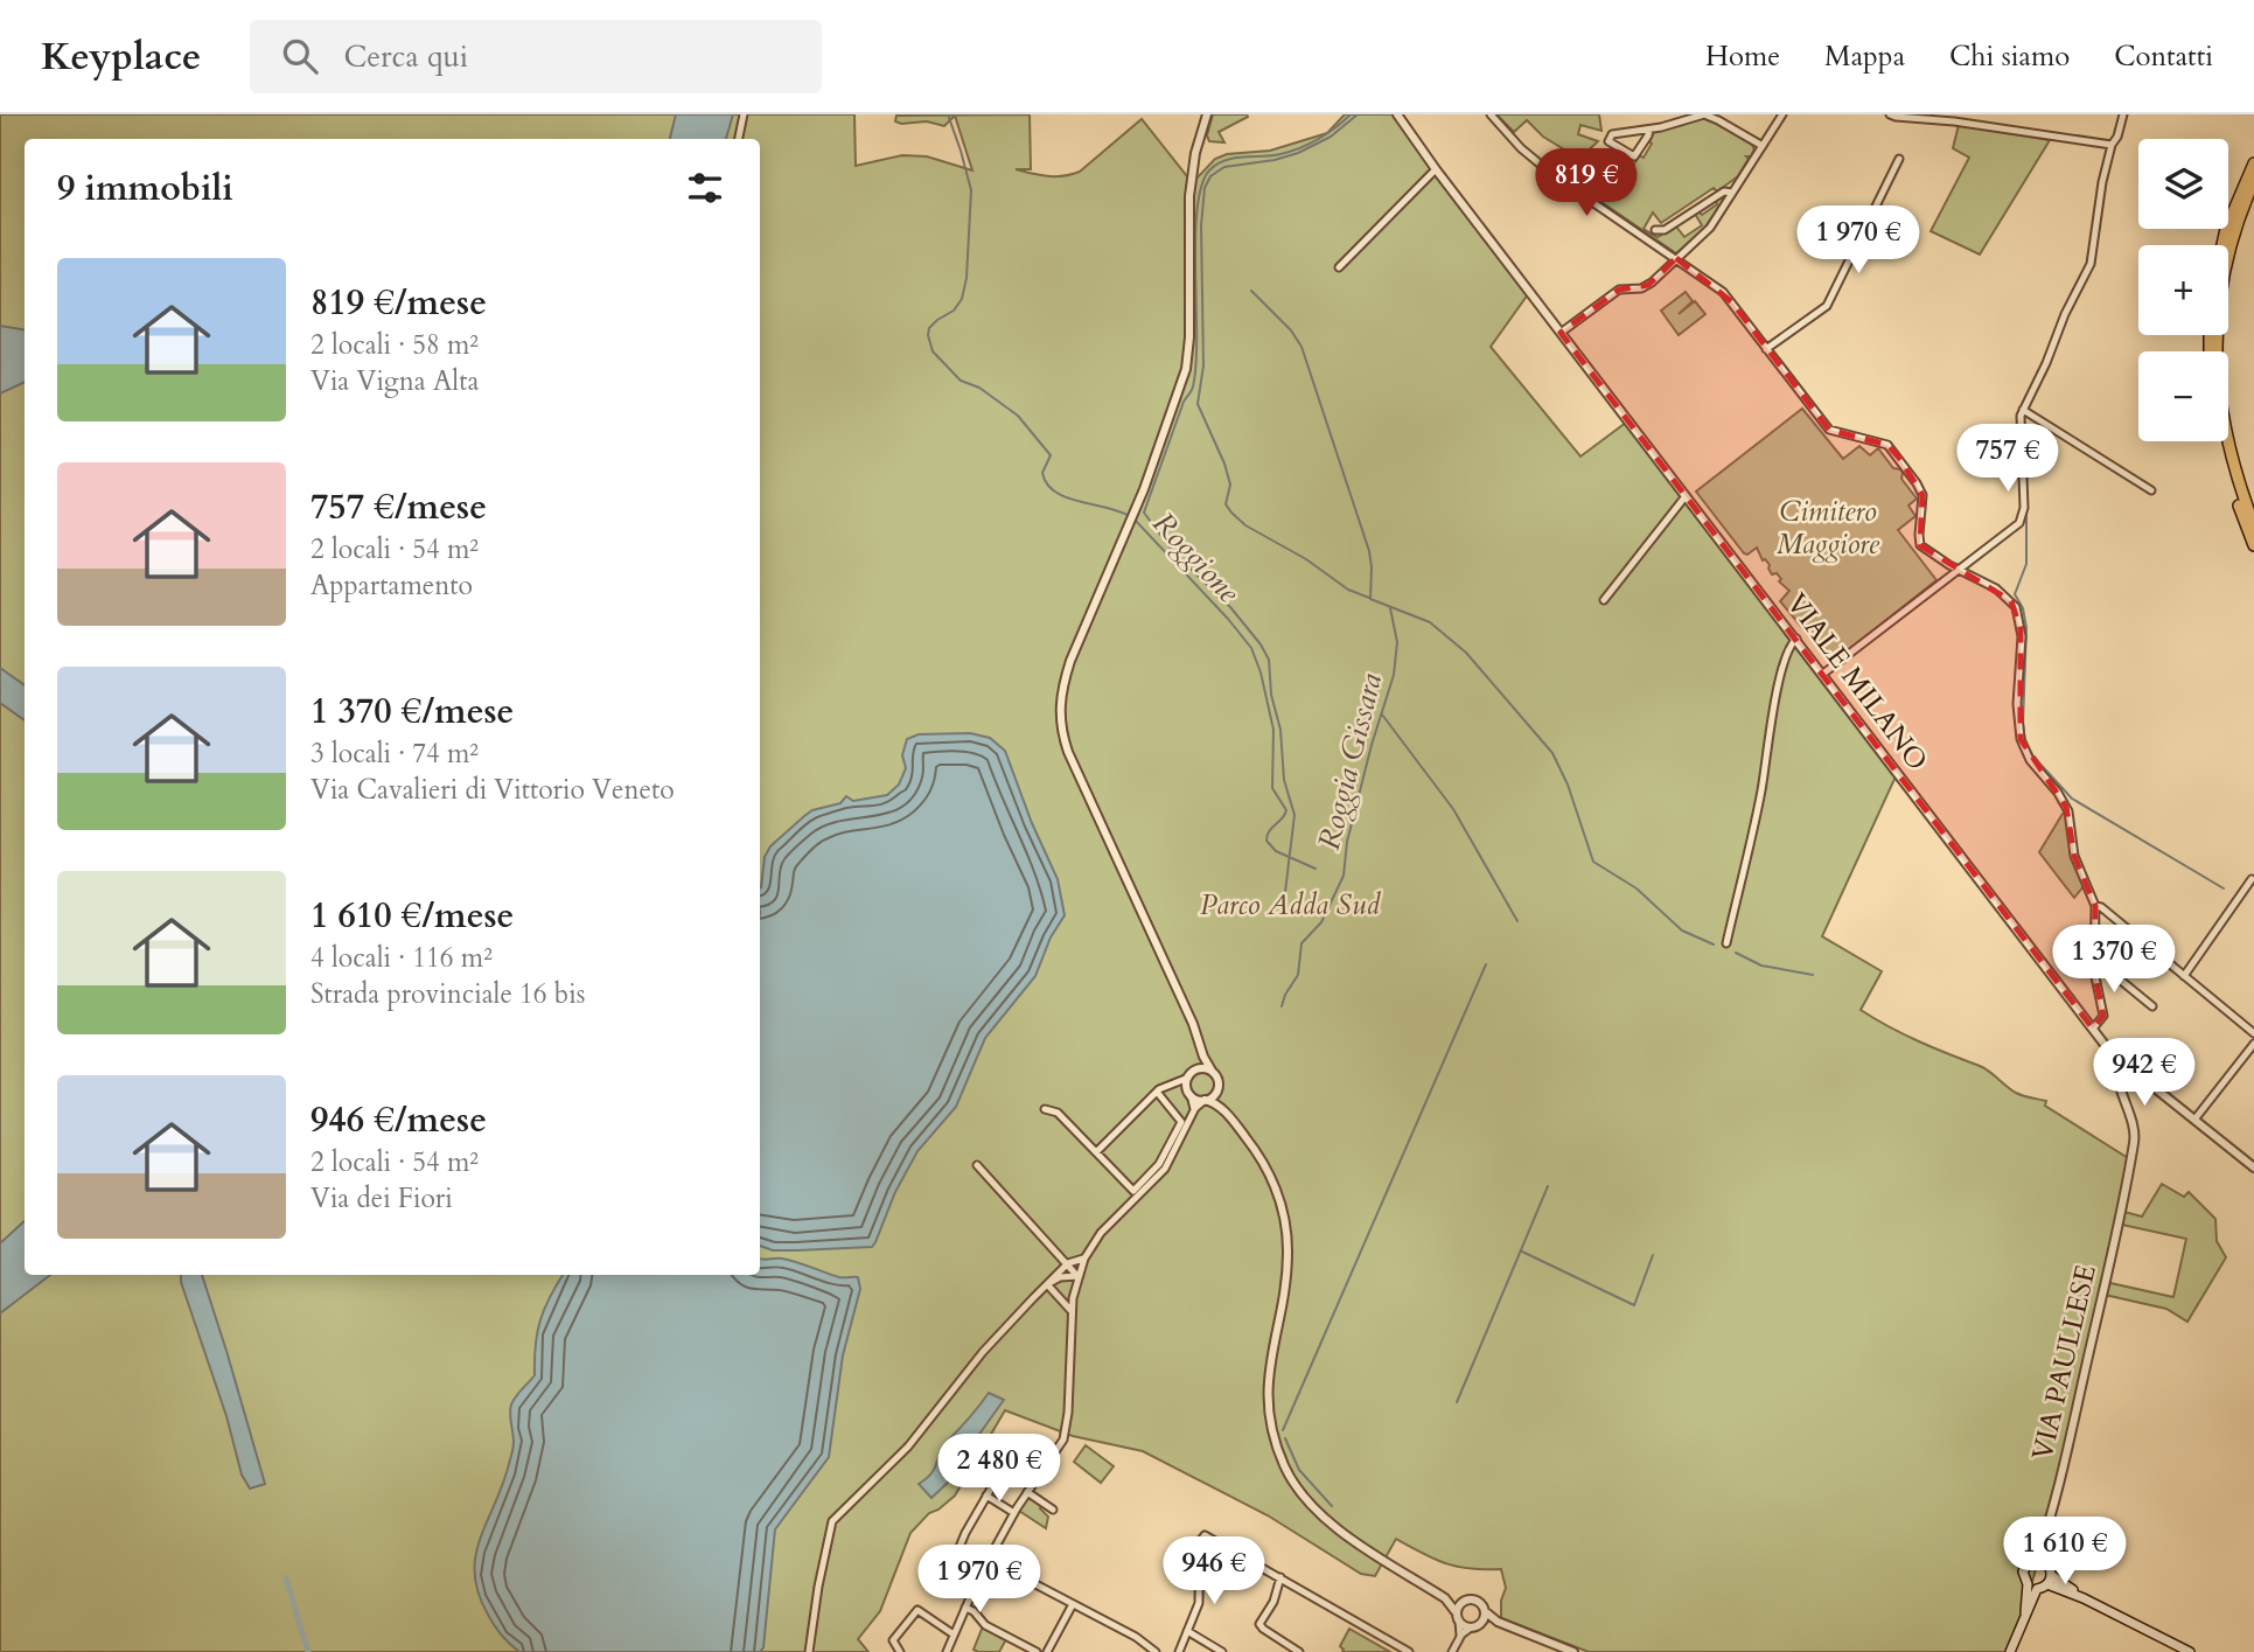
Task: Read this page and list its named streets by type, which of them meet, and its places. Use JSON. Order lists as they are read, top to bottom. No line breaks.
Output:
{"streets":{"main road":["VIA PAULLESE"],"street":["VIALE MILANO"]},"crossings":[["VIALE MILANO","VIA PAULLESE"]],"water":["Roggione","Roggia Gissara"],"parks":["Cimitero Maggiore","Parco Adda Sud"],"page":{"header":"Keyplace","search":"Cerca qui","nav":["Home","Mappa","Chi siamo","Contatti"],"map_buttons":["+","−"],"heading":"9 immobili","price":["819 €","1 970 €","757 €","1 370 €","942 €","2 480 €","1 610 €","946 €","1 970 €"],"list":[{"name":"819 €/mese","note":"2 locali · 58 m² · Via Vigna Alta"},{"name":"757 €/mese","note":"2 locali · 54 m² · Appartamento"},{"name":"1 370 €/mese","note":"3 locali · 74 m² · Via Cavalieri di Vittorio Veneto"},{"name":"1 610 €/mese","note":"4 locali · 116 m² · Strada provinciale 16 bis"},{"name":"946 €/mese","note":"2 locali · 54 m² · Via dei Fiori"}]}}
